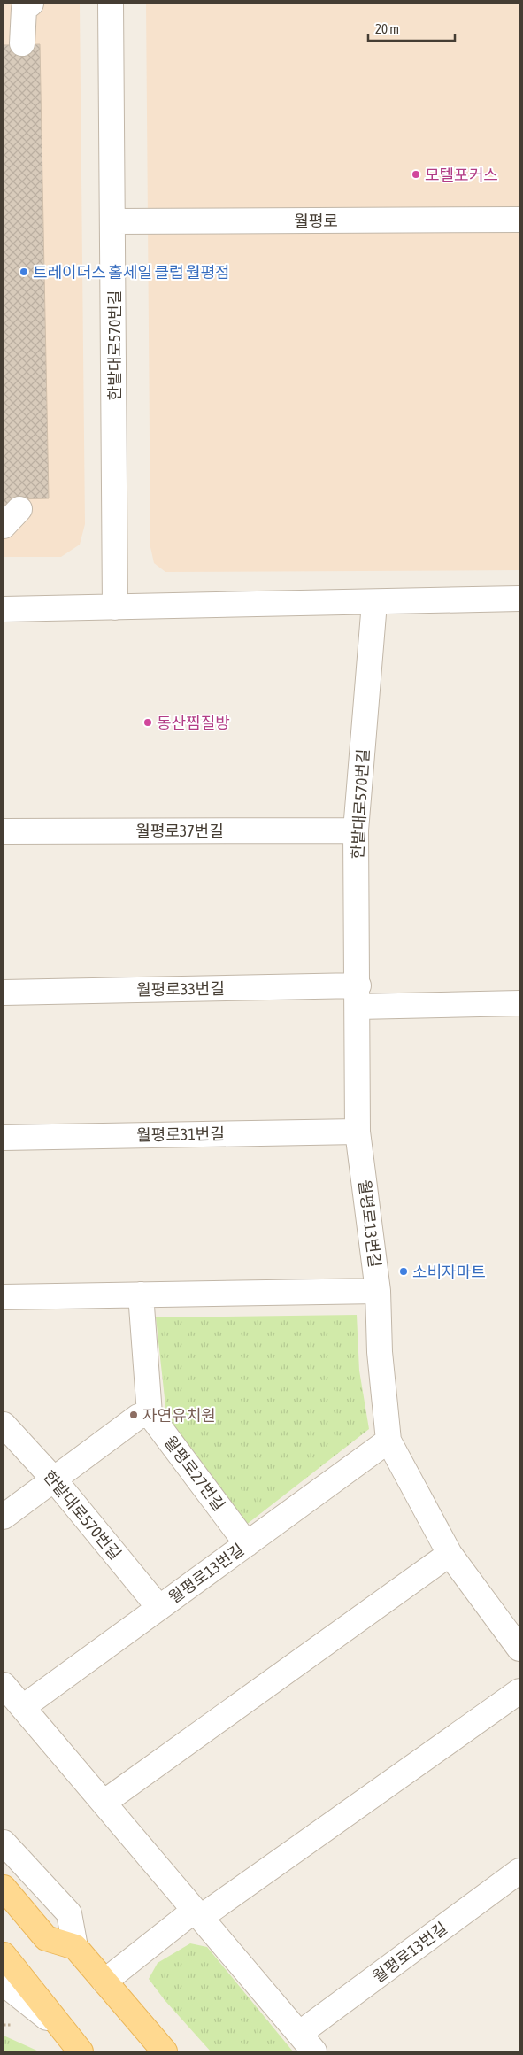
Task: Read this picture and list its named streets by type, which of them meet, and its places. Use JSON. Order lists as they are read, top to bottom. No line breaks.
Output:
{"streets":{"street":["월평로","한밭대로570번길","월평로37번길","월평로33번길","월평로31번길","월평로13번길","월평로27번길"]},"crossings":[["월평로","한밭대로570번길"],["한밭대로570번길","월평로37번길"],["한밭대로570번길","월평로33번길"],["한밭대로570번길","월평로13번길"],["월평로33번길","월평로13번길"],["월평로31번길","월평로13번길"],["월평로13번길","월평로27번길"]],"places":["모텔포커스","트레이더스 홀세일 클럽 월평점","동산찜질방","소비자마트","자연유치원"],"scale_bar":"20 m"}
